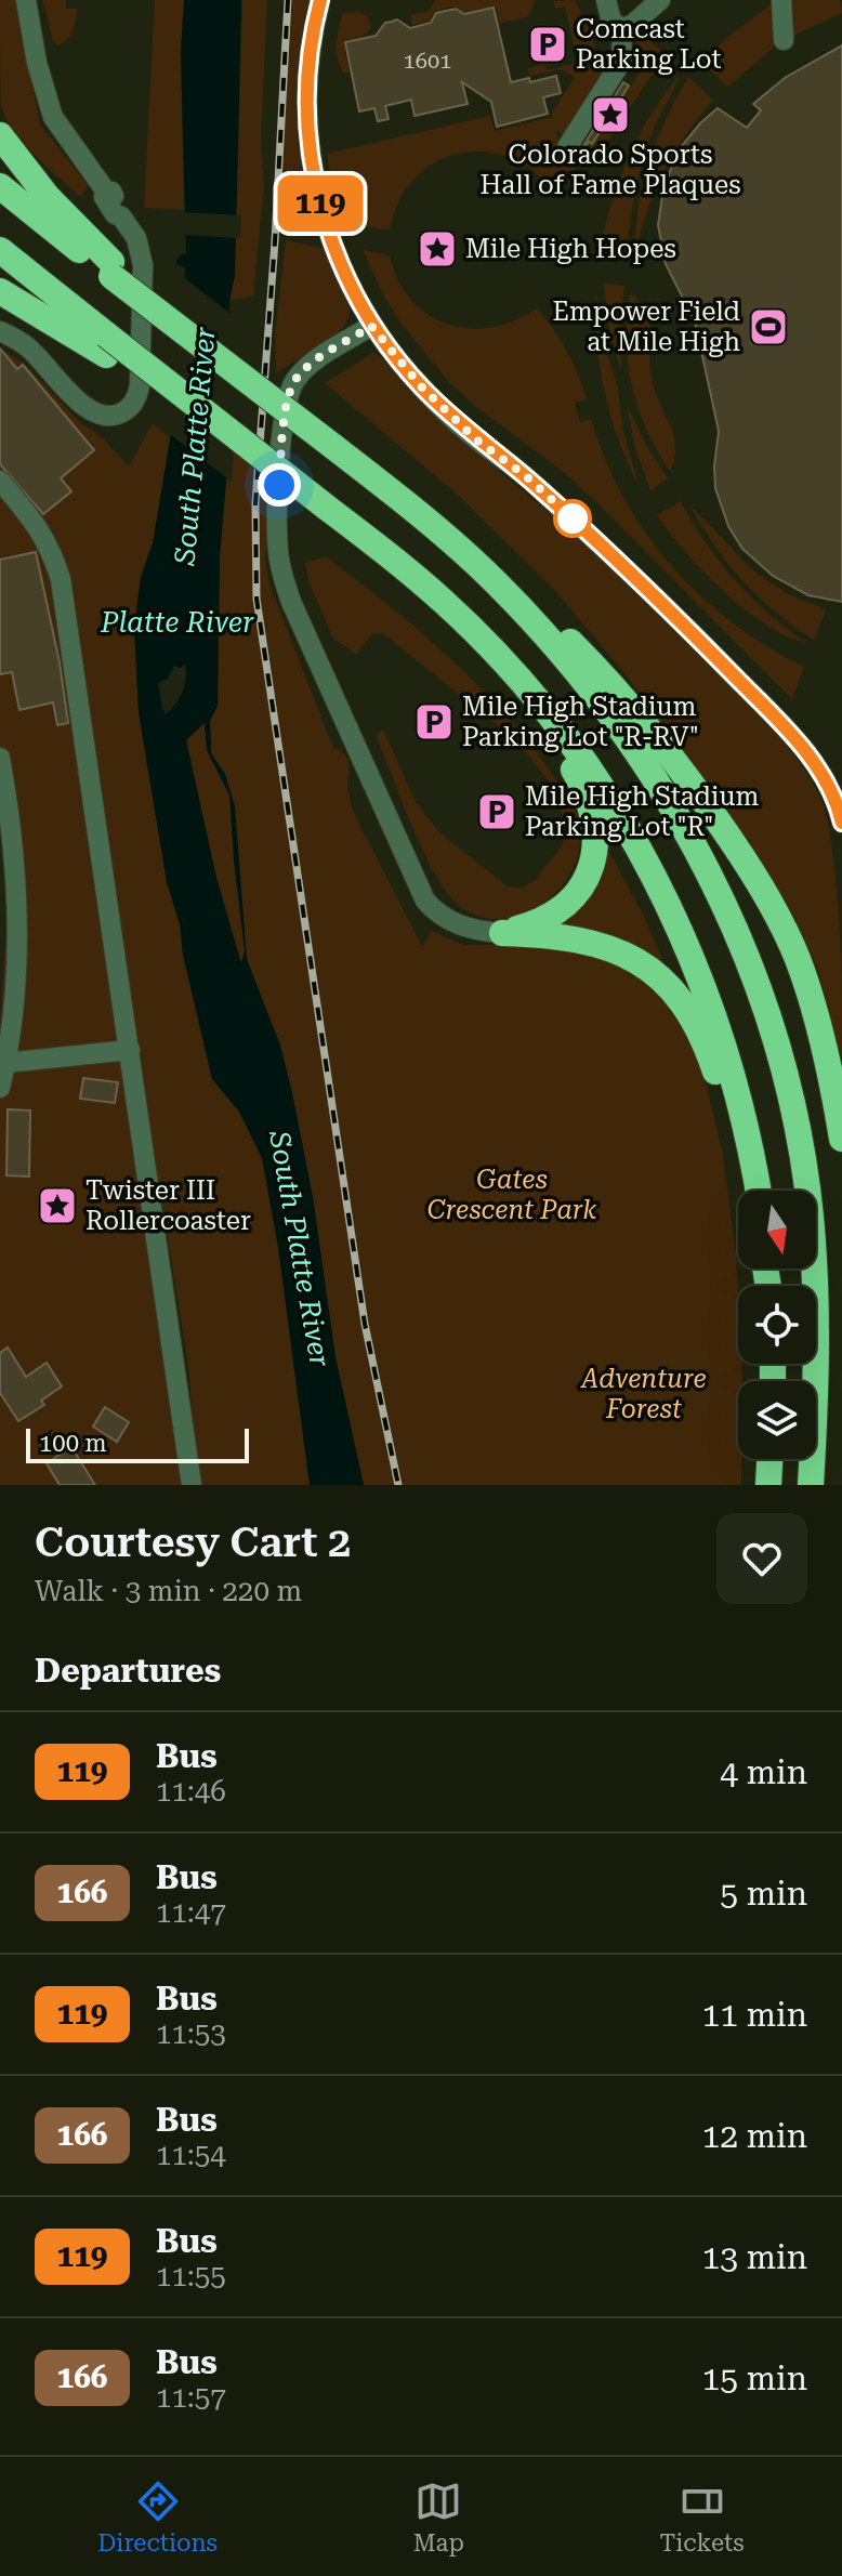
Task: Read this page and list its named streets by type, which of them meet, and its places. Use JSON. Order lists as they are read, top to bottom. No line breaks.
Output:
{"water":["South Platte River","Platte River"],"parks":["Gates Crescent Park","Adventure Forest"],"places":{"parking":["Comcast Parking Lot","Mile High Stadium Parking Lot \"R-RV\"","Mile High Stadium Parking Lot \"R\""],"place":["Colorado Sports Hall of Fame Plaques","Mile High Hopes","Twister III Rollercoaster"],"sports":["Empower Field at Mile High"]},"lines":["bus line 119"],"house_numbers":["1601"],"scale_bar":"100 m","north":"bottom","page":{"on_map":"119","scale":"100 m","heading":[["Courtesy Cart 2","Walk · 3 min · 220 m"],"Departures"],"list":[{"mark":"119","name":"Bus","note":"11:46","value":"4 min"},{"mark":"166","name":"Bus","note":"11:47","value":"5 min"},{"mark":"119","name":"Bus","note":"11:53","value":"11 min"},{"mark":"166","name":"Bus","note":"11:54","value":"12 min"},{"mark":"119","name":"Bus","note":"11:55","value":"13 min"},{"mark":"166","name":"Bus","note":"11:57","value":"15 min"}],"tabs":["Directions","Map","Tickets"]}}
